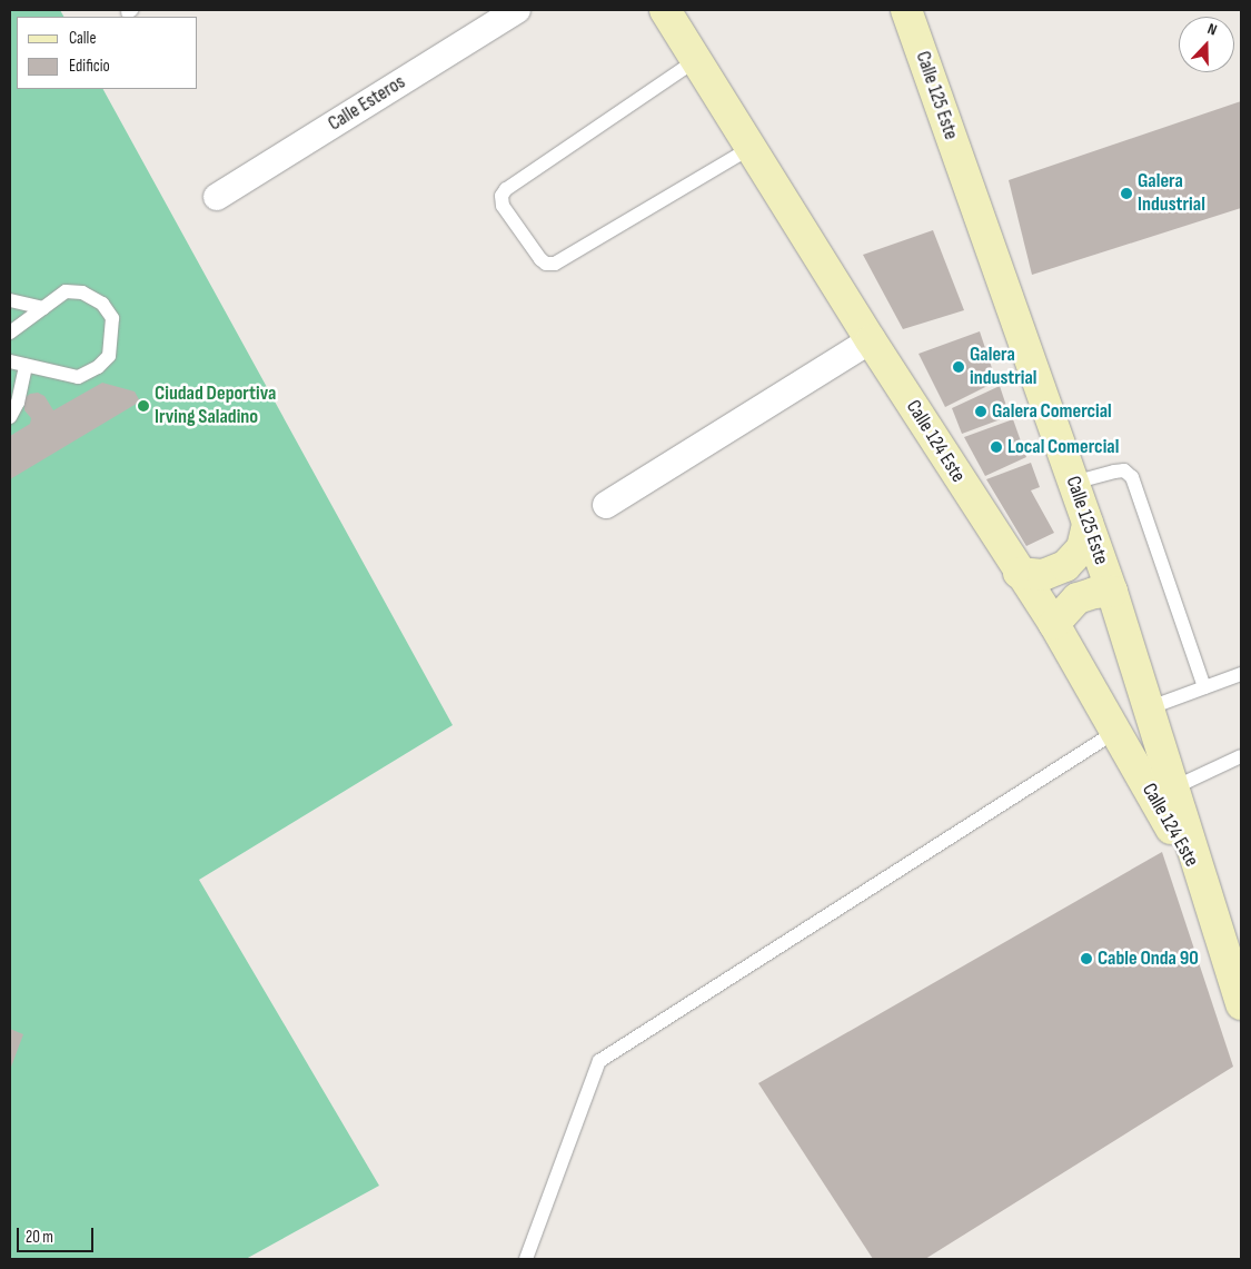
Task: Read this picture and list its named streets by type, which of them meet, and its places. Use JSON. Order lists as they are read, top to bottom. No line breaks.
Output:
{"streets":{"main road":["Calle 125 Este","Calle 124 Este"],"street":["Calle Esteros"]},"crossings":[["Calle 125 Este","Calle 124 Este"]],"places":["Galera Industrial","Galera industrial","Ciudad Deportiva Irving Saladino","Galera Comercial","Local Comercial","Cable Onda 90"],"legend":["Calle","Edificio"],"scale_bar":"20 m","north":"top"}
